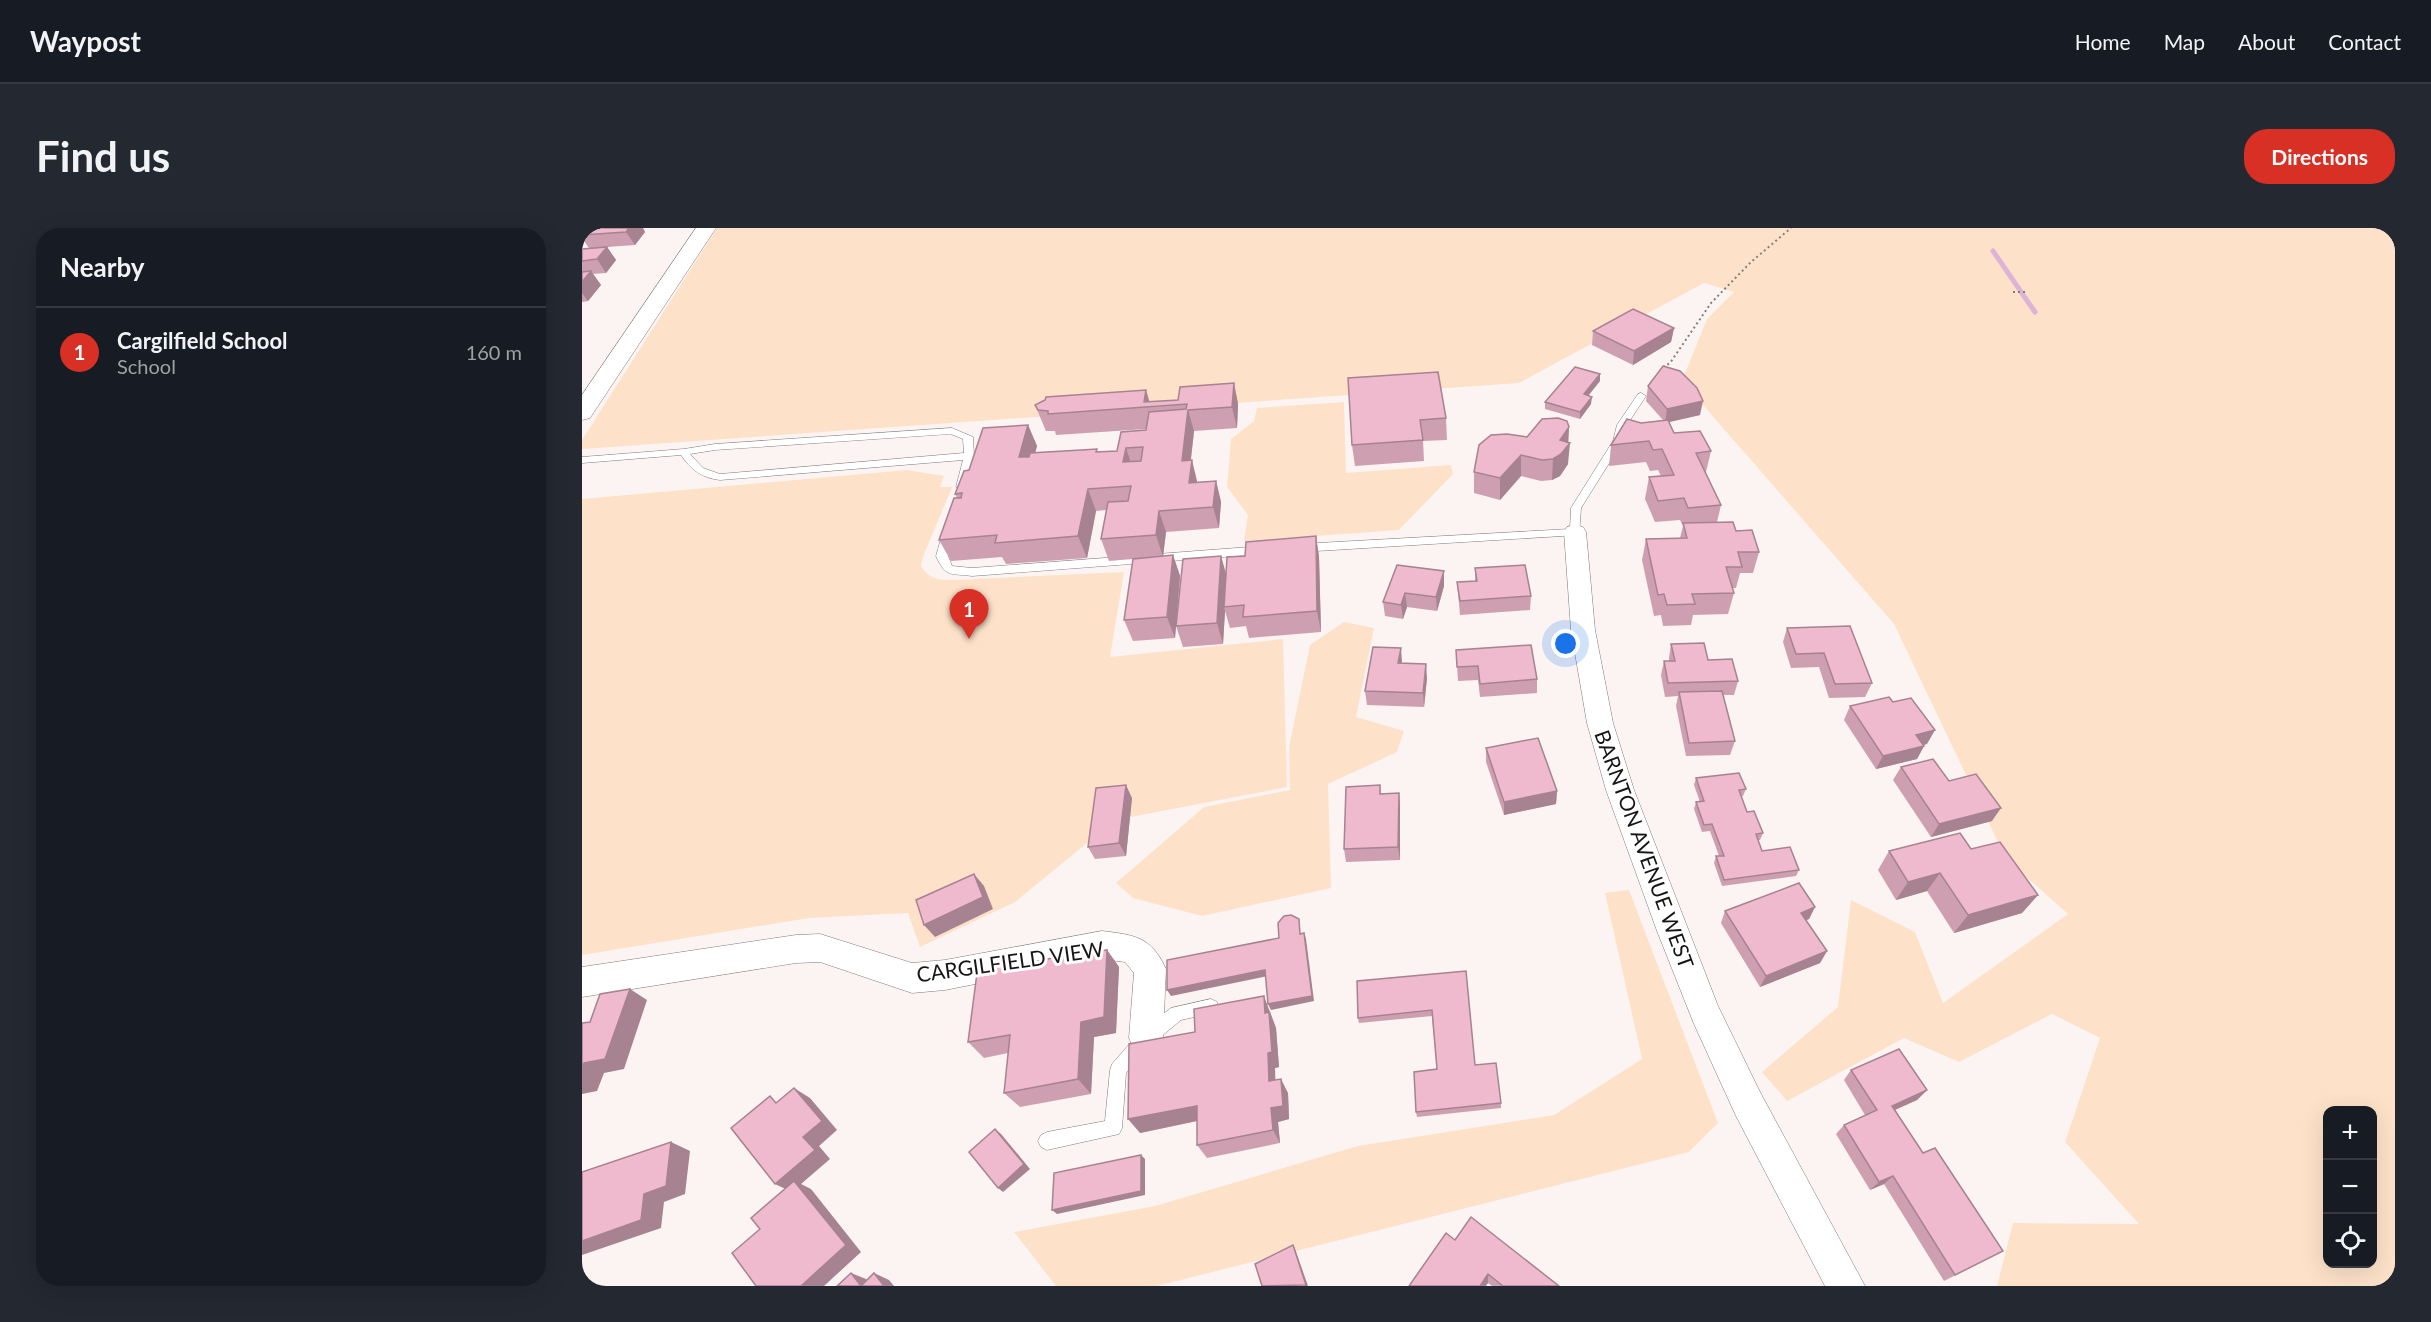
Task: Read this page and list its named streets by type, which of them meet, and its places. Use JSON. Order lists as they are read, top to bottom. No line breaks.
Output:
{"streets":{"street":["BARNTON AVENUE WEST","CARGILFIELD VIEW"]},"page":{"header":"Waypost","nav":["Home","Map","About","Contact"],"buttons":"Directions","title":"Find us","heading":"Nearby","list":[{"mark":"1","name":"Cargilfield School","note":"School","value":"160 m"}],"pins":"1","map_buttons":["+","−"]}}
